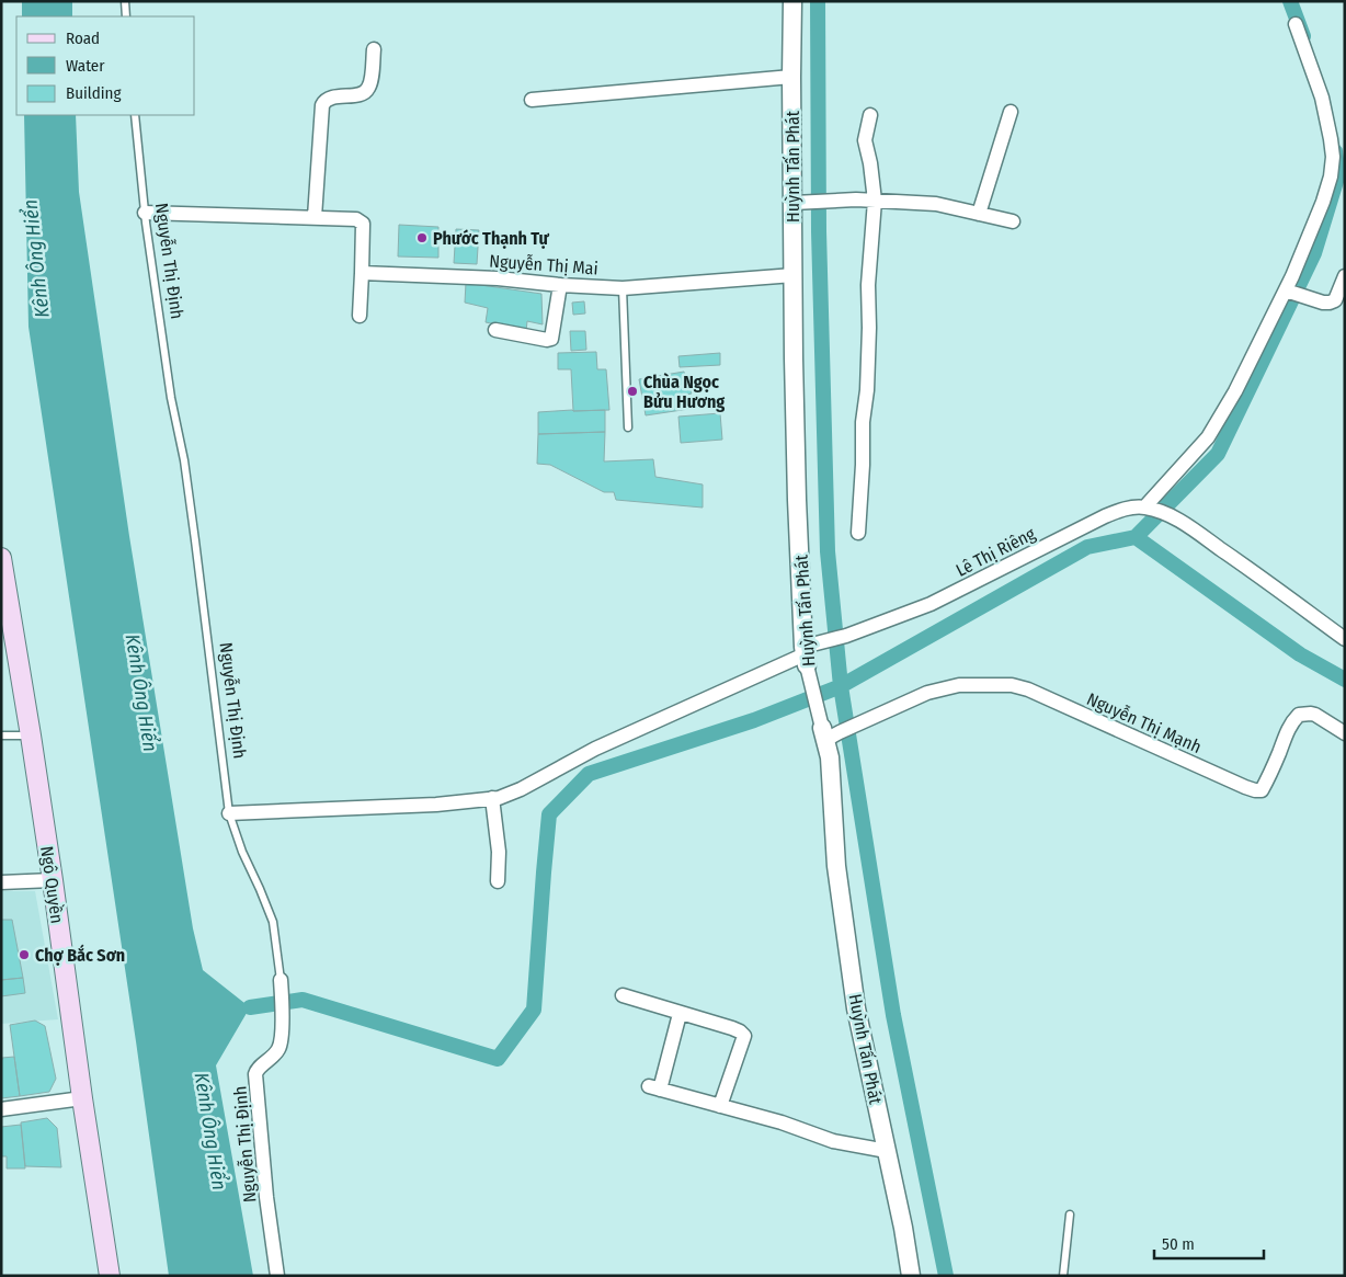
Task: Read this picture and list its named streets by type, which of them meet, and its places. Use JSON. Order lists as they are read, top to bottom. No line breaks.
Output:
{"streets":{"main road":["Ngô Quyền"],"street":["Huỳnh Tấn Phát","Nguyễn Thị Định","Nguyễn Thị Mai","Lê Thị Riêng","Nguyễn Thị Mạnh"]},"crossings":[["Huỳnh Tấn Phát","Nguyễn Thị Mai"],["Huỳnh Tấn Phát","Lê Thị Riêng"],["Huỳnh Tấn Phát","Nguyễn Thị Mạnh"],["Nguyễn Thị Định","Lê Thị Riêng"]],"water":["Kênh Ông Hiển"],"places":["Phước Thạnh Tự","Chùa Ngọc Bửu Hương","Chợ Bắc Sơn"],"legend":["Road","Water","Building"],"scale_bar":"50 m"}
